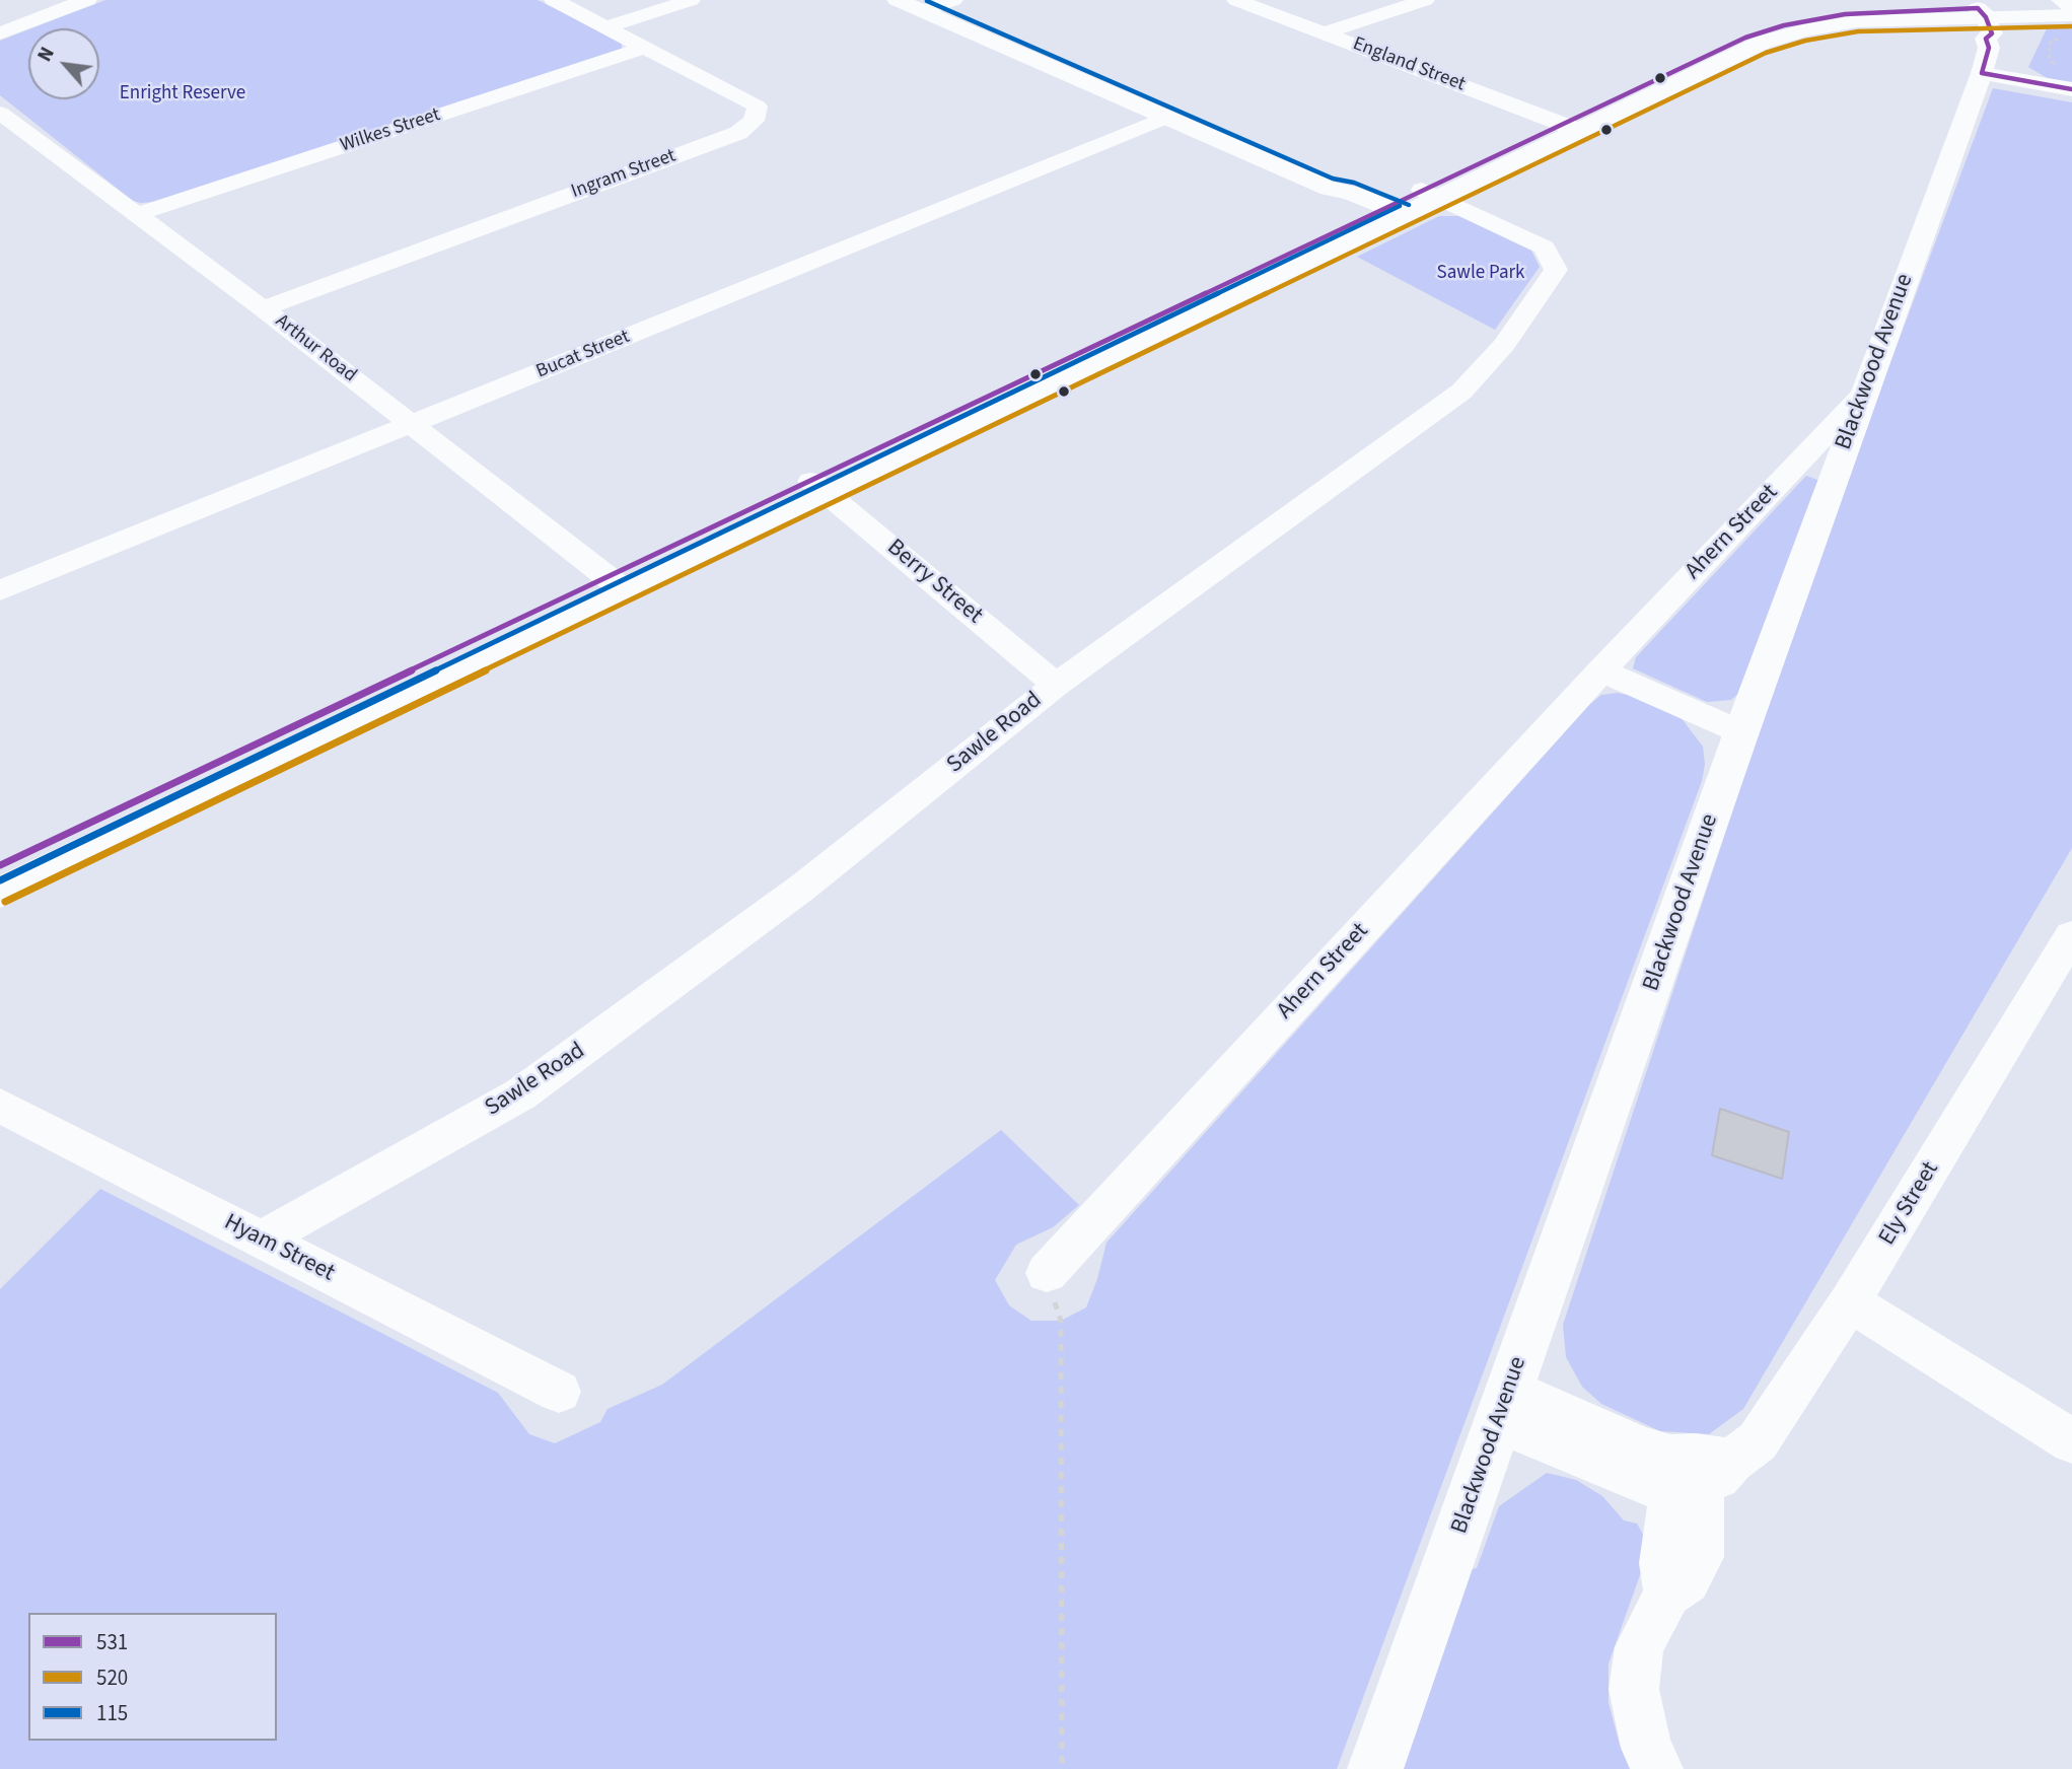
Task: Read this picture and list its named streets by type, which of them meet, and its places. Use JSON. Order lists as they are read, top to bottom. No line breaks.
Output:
{"streets":{"street":["England Street","Wilkes Street","Ingram Street","Arthur Road","Bucat Street","Blackwood Avenue","Ahern Street","Berry Street","Sawle Road","Ely Street","Hyam Street"]},"crossings":[["Wilkes Street","Ingram Street"],["Wilkes Street","Arthur Road"],["Ingram Street","Arthur Road"],["Arthur Road","Bucat Street"],["Blackwood Avenue","Ahern Street"],["Berry Street","Sawle Road"],["Sawle Road","Hyam Street"]],"parks":["Enright Reserve","Sawle Park"],"lines":["transit line 115","transit line 531","transit line 520"],"legend":["531","520","115"],"north":"top left"}
